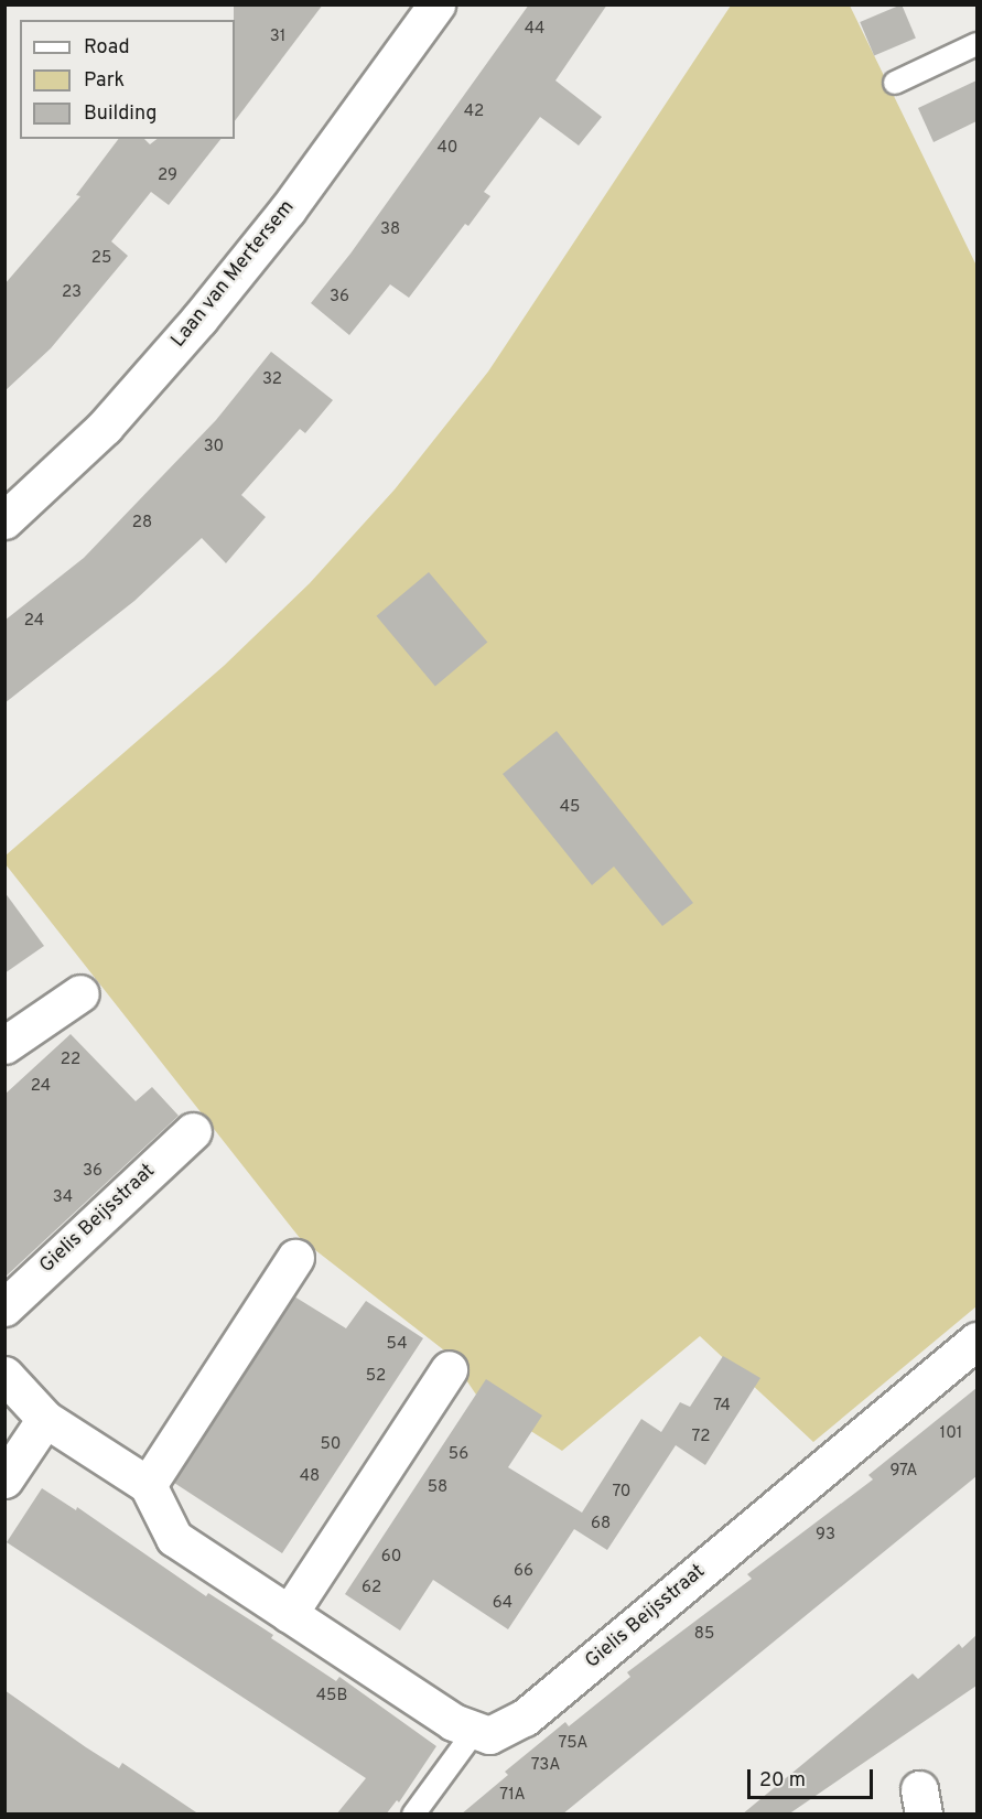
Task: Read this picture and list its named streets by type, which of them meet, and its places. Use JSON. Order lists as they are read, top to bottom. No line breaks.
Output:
{"streets":{"street":["Laan van Mertersem","Gielis Beijsstraat"]},"house_numbers":["44","31","42","40","29","38","25","23","36","32","30","28","24","45","22","24","36","34","54","52","74","101","72","50","56","97A","48","58","70","68","93","60","66","62","64","85","45B","75A","73A","71A"],"legend":["Road","Park","Building"],"scale_bar":"20 m"}
